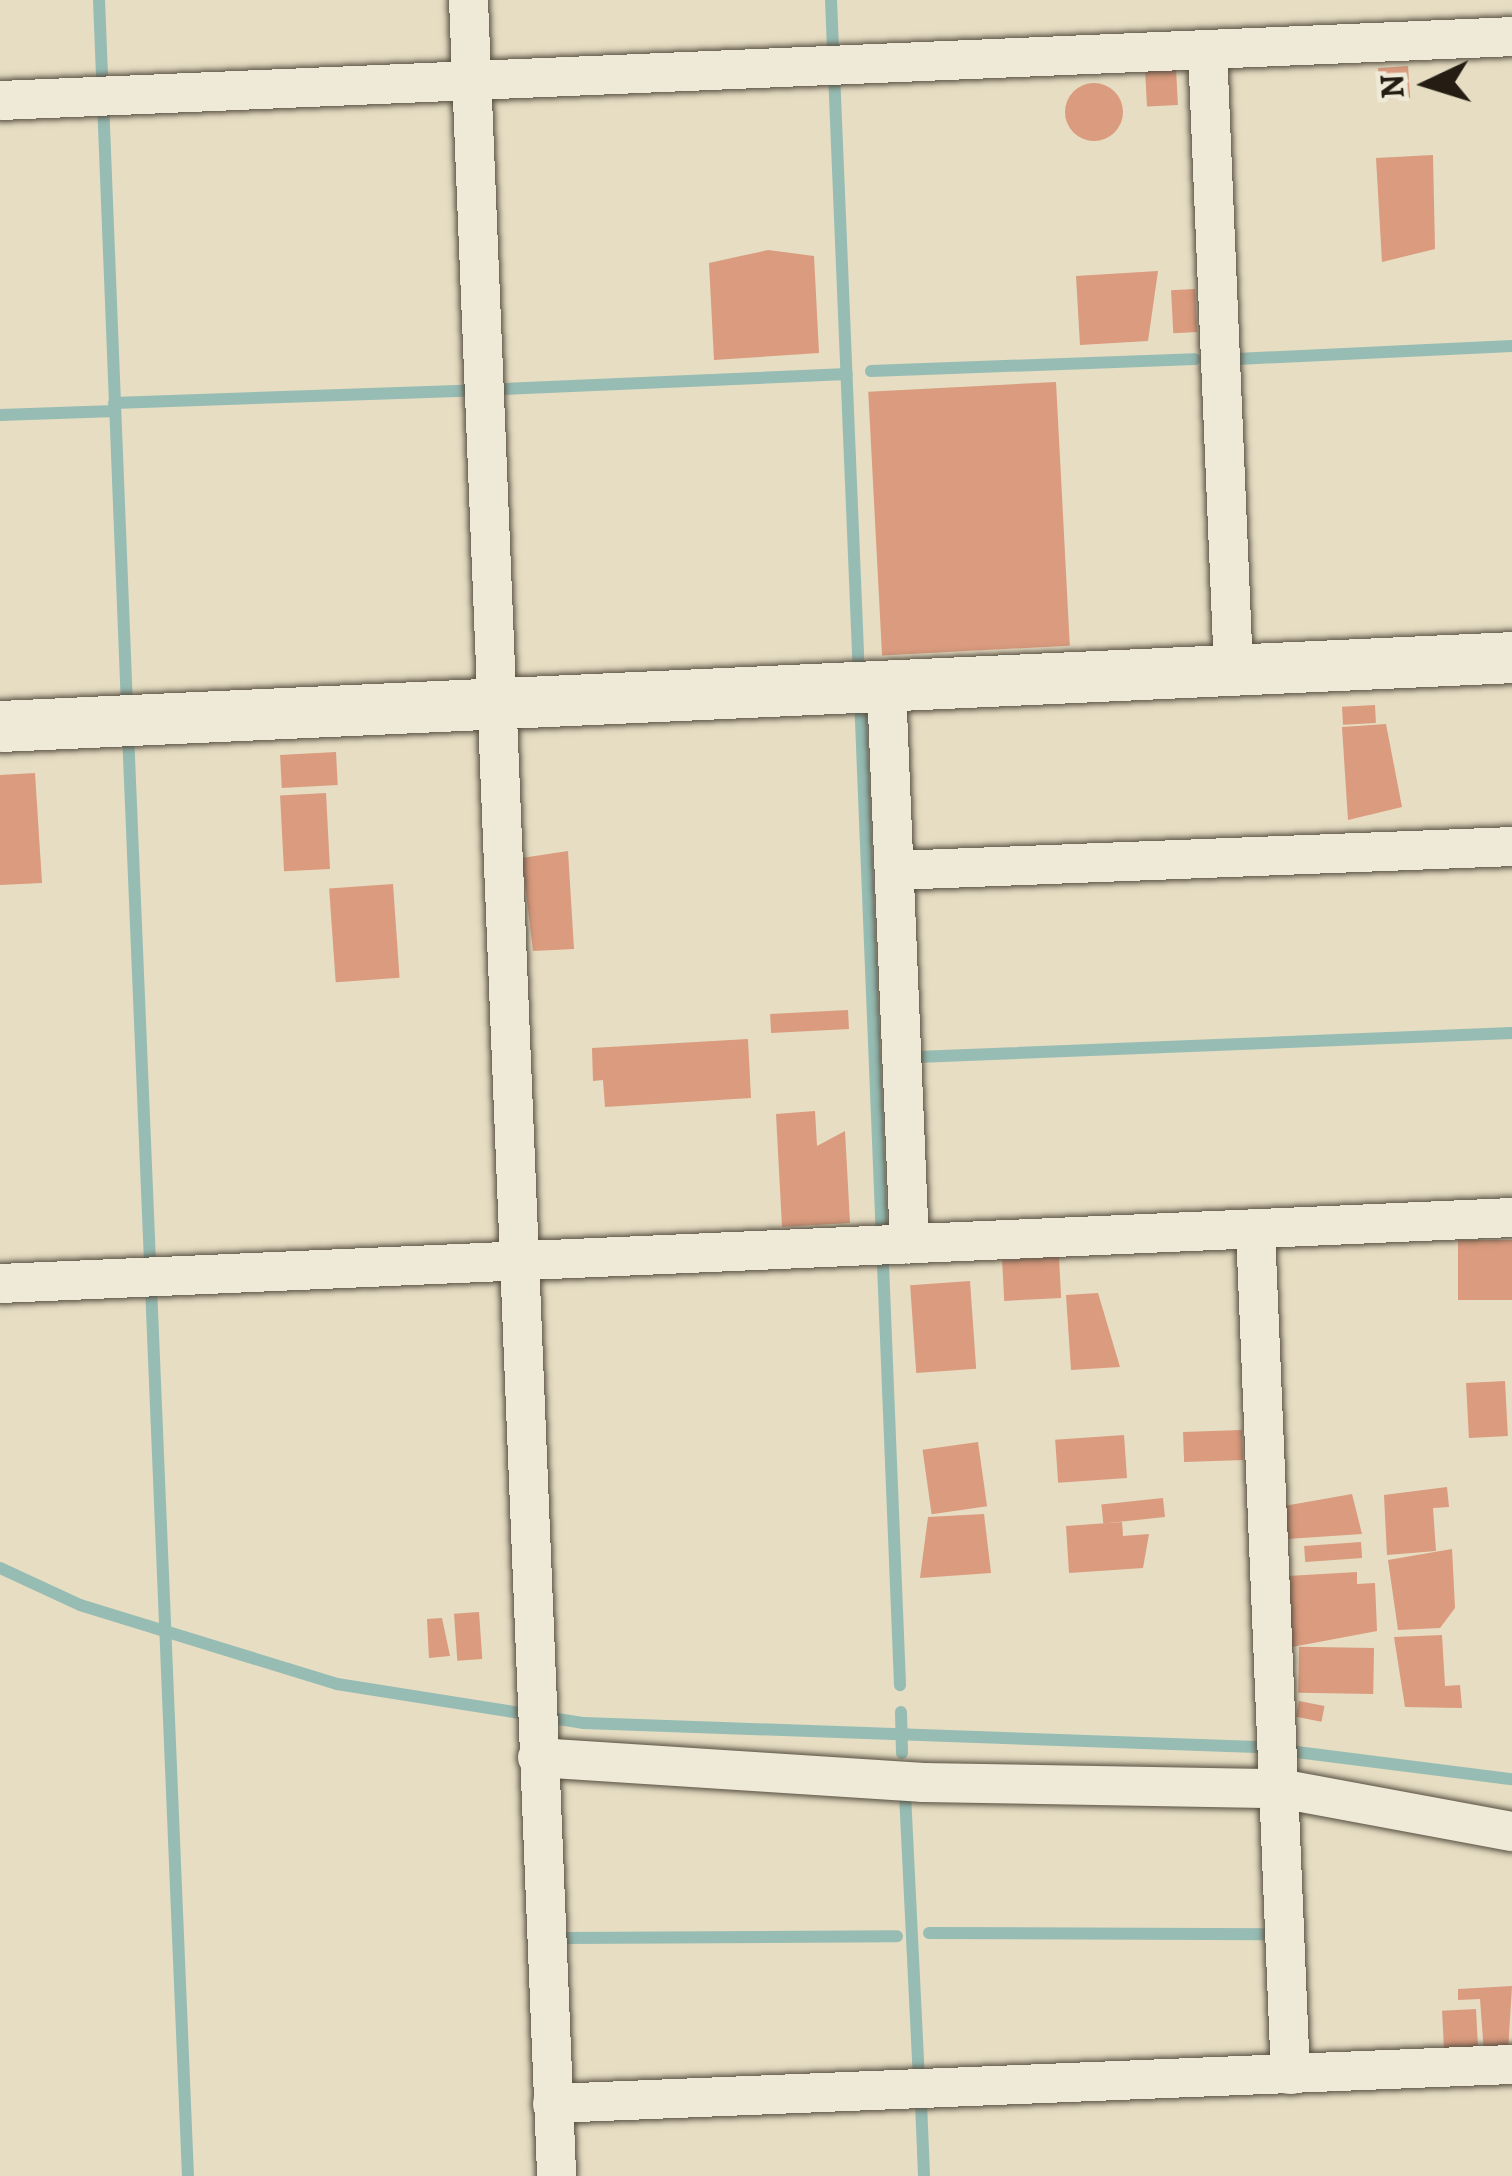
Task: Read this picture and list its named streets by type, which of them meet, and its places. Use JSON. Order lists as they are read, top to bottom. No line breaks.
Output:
{"north":"left"}
